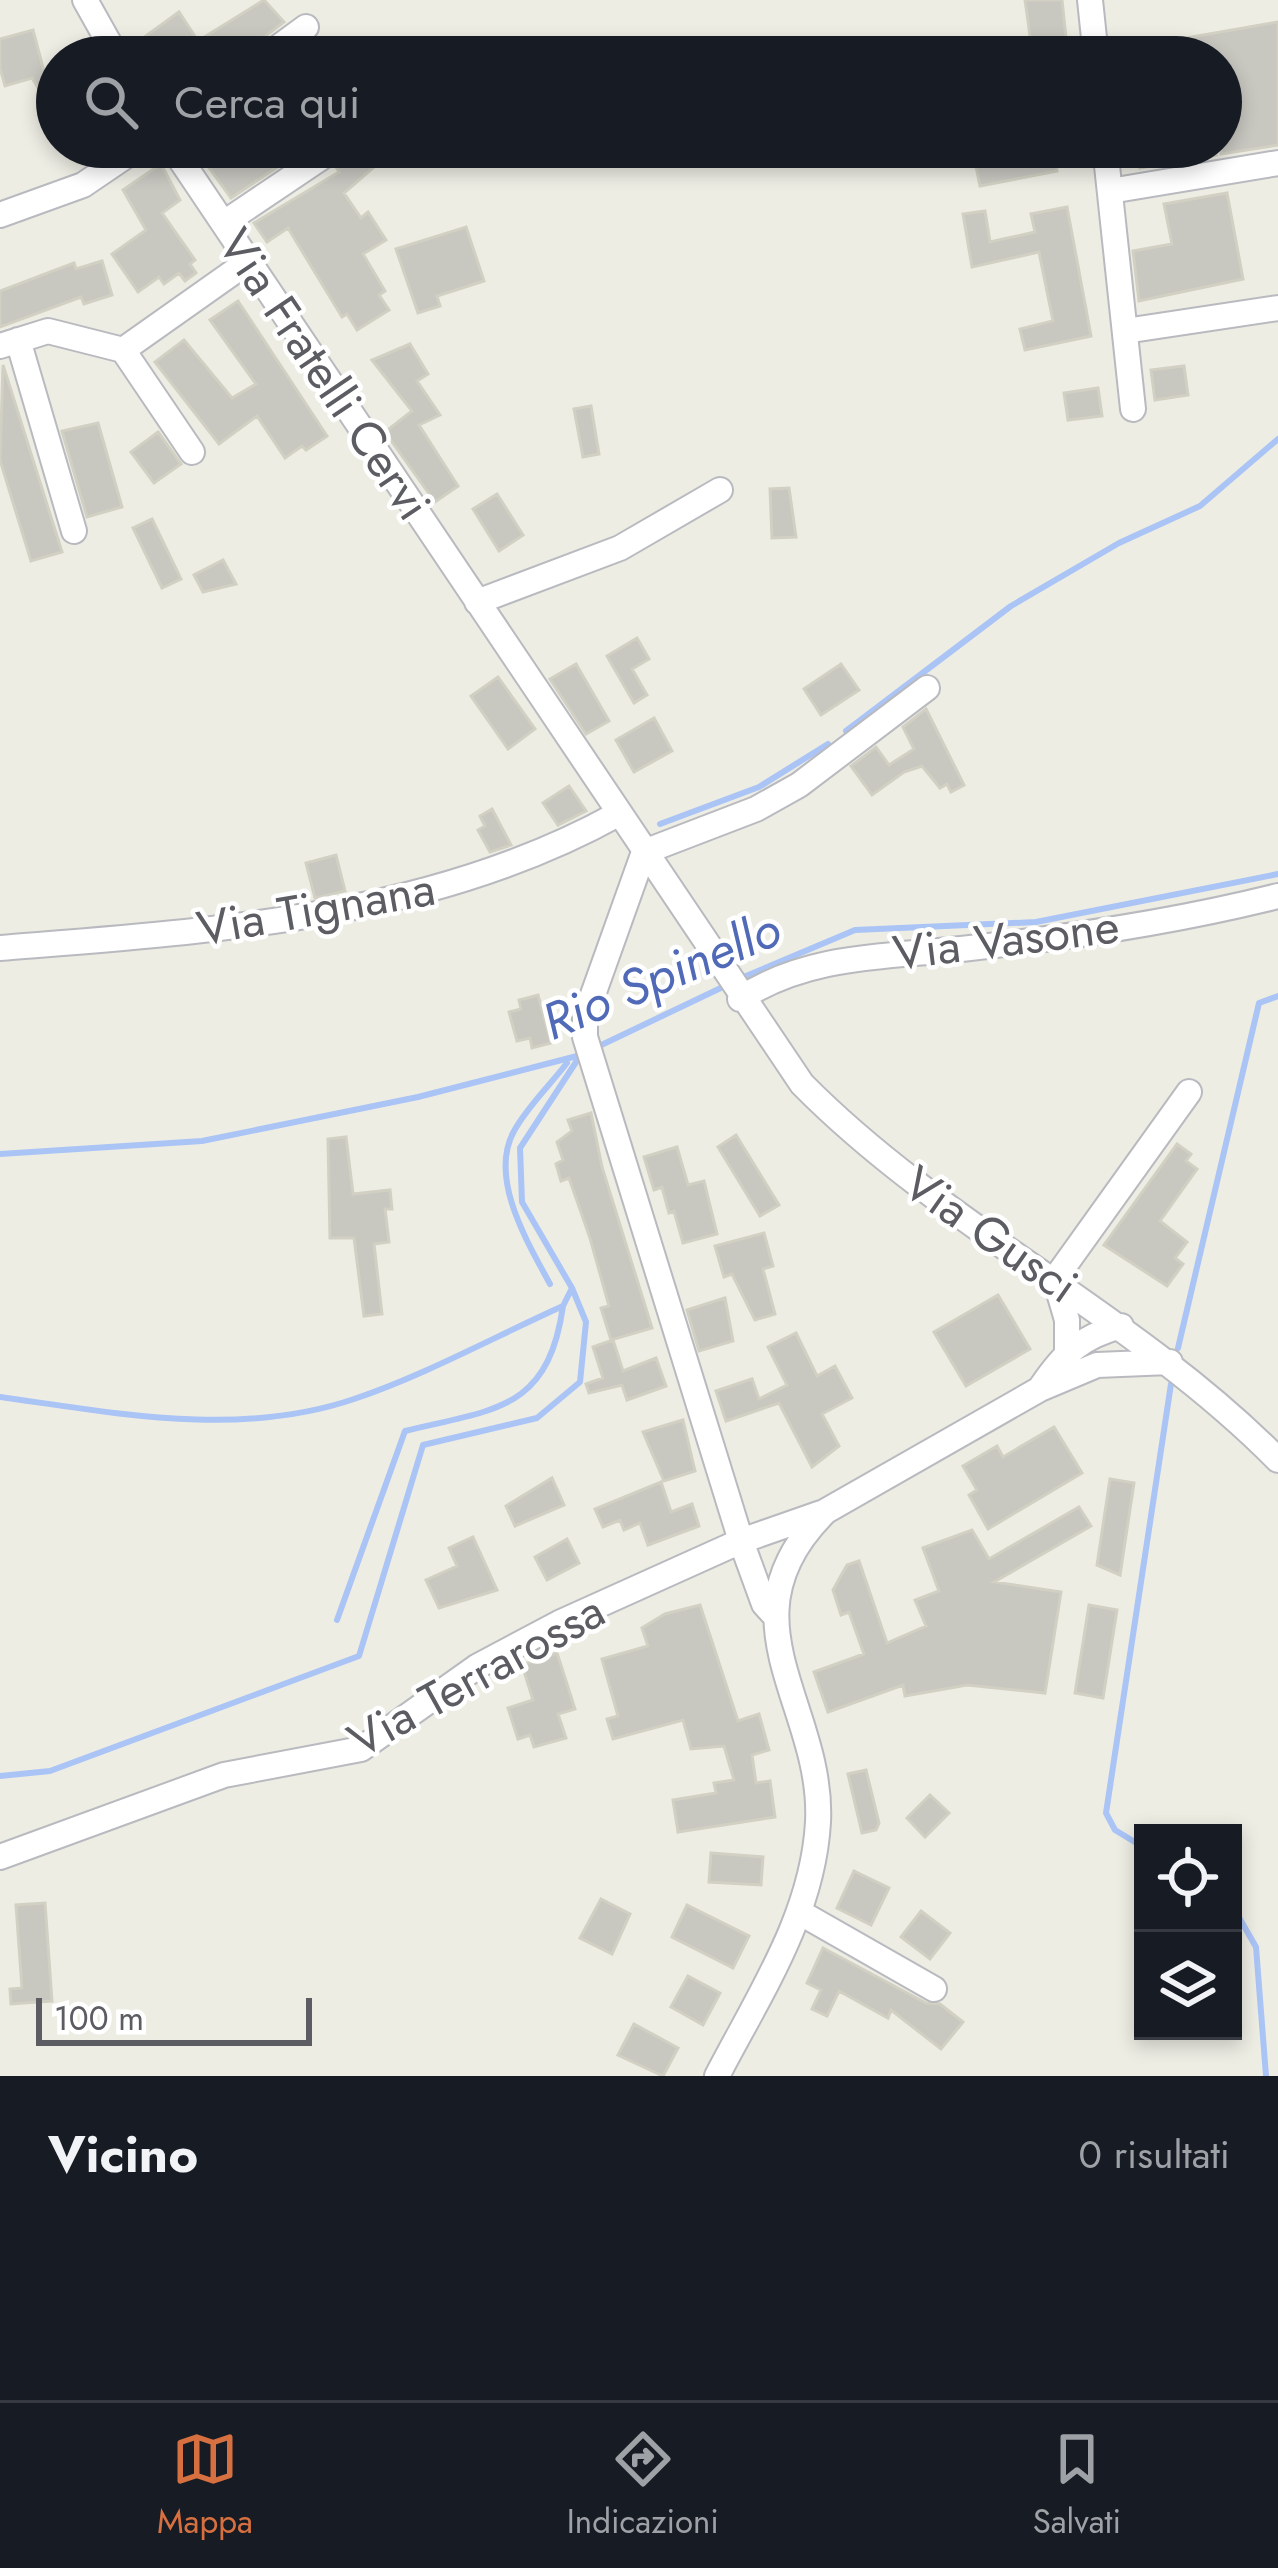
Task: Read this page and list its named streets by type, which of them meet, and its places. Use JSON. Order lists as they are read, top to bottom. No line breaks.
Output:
{"streets":{"street":["Via Fratelli Cervi","Via Tignana","Via Vasone","Via Gusci","Via Terrarossa"]},"crossings":[["Via Fratelli Cervi","Via Tignana"],["Via Fratelli Cervi","Via Vasone"],["Via Fratelli Cervi","Via Gusci"],["Via Vasone","Via Gusci"]],"water":["Rio Spinello"],"scale_bar":"100 m","page":{"search":"Cerca qui","scale":"100 m","heading":["Vicino","0 risultati"],"nav":["Mappa","Indicazioni","Salvati"]}}
